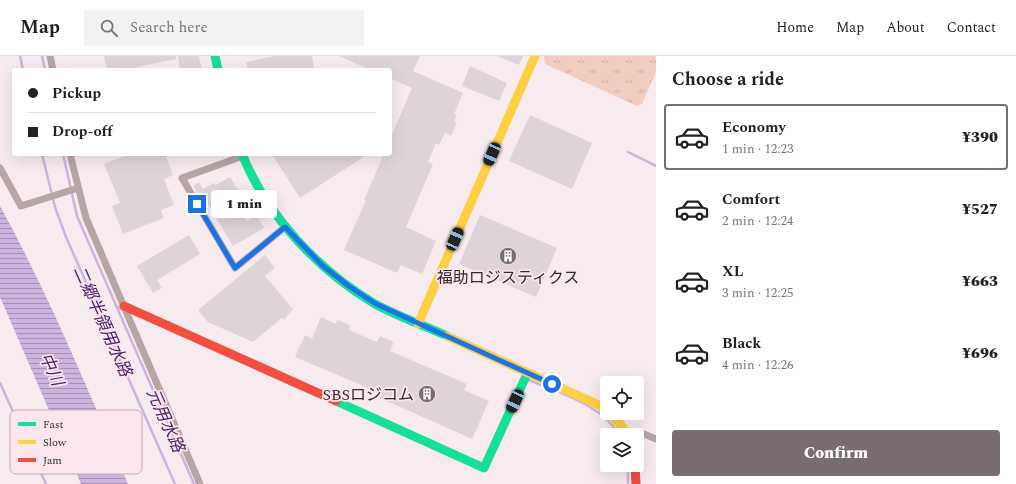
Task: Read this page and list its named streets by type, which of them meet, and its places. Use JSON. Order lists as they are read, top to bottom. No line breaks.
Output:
{"water":["二郷半領用水路","中川","元用水路"],"places":{"building":["福助ロジスティクス","SBSロジコム"]},"legend":["Fast","Slow","Jam"],"page":{"header":"Map","search":"Search here","nav":["Home","Map","About","Contact"],"heading":"Choose a ride","banner":["Pickup","Drop-off"],"list":[{"name":"Economy","note":"1 min · 12:23","value":"¥390"},{"name":"Comfort","note":"2 min · 12:24","value":"¥527"},{"name":"XL","note":"3 min · 12:25","value":"¥663"},{"name":"Black","note":"4 min · 12:26","value":"¥696"}],"bubble":"1 min","buttons":"Confirm"}}
